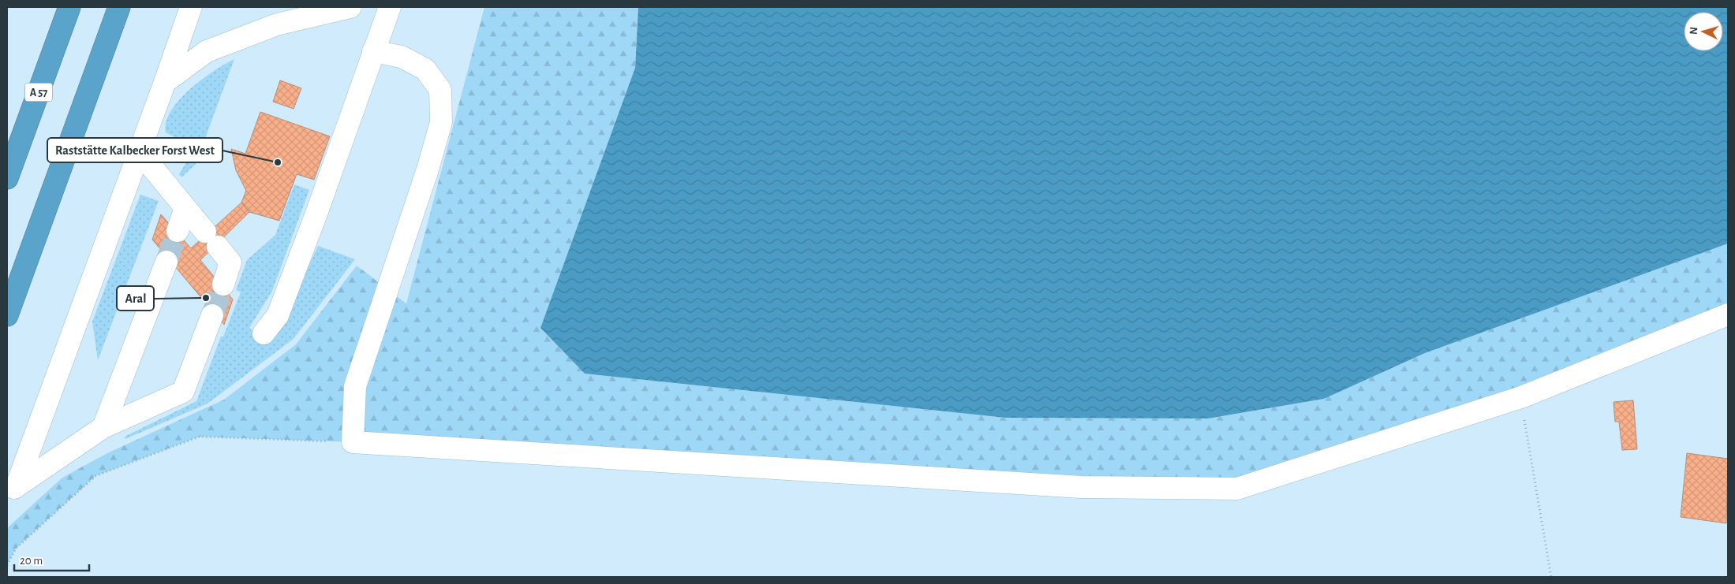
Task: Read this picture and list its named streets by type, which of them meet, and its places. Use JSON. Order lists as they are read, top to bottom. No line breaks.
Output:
{"streets":{"highway":["A 57"]},"places":["Raststätte Kalbecker Forst West","Aral"],"scale_bar":"20 m","north":"left"}
